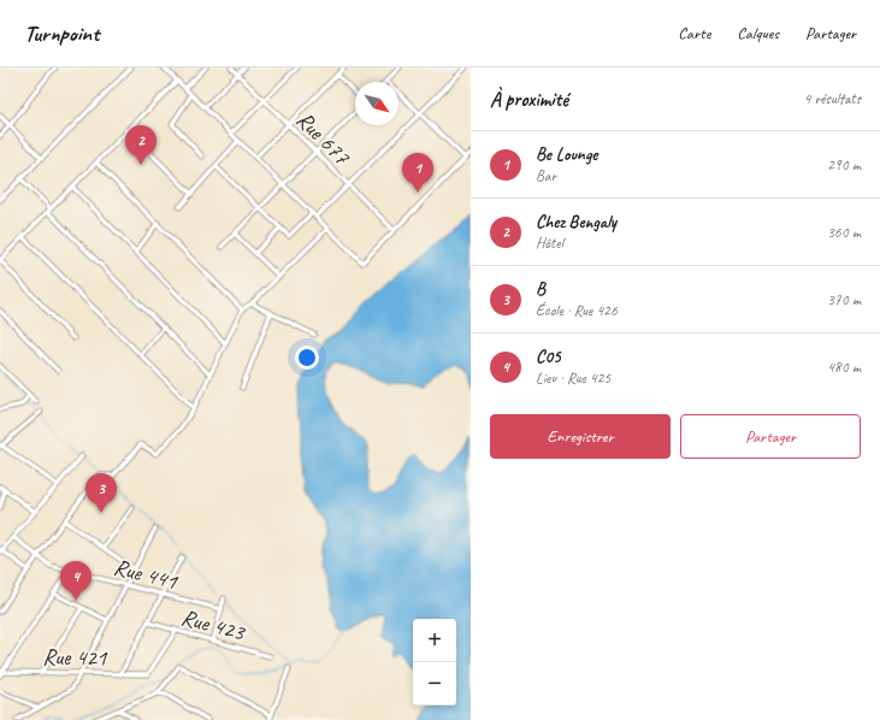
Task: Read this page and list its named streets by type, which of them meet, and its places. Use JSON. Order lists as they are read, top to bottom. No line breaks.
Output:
{"streets":{"street":["Rue 677","Rue 441","Rue 423","Rue 421"]},"crossings":[["Rue 423","Rue 421"]],"north":"bottom right","page":{"header":"Turnpoint","nav":["Carte","Calques","Partager"],"heading":["À proximité","4 résultats"],"pins":["2","1","3","4"],"list":[{"mark":"1","name":"Be Lounge","note":"Bar","value":"290 m"},{"mark":"2","name":"Chez Bengaly","note":"Hôtel","value":"360 m"},{"mark":"3","name":"B","note":"École · Rue 426","value":"370 m"},{"mark":"4","name":"C05","note":"Lieu · Rue 425","value":"480 m"}],"buttons":["Enregistrer","Partager"],"map_buttons":["+","−"]}}
